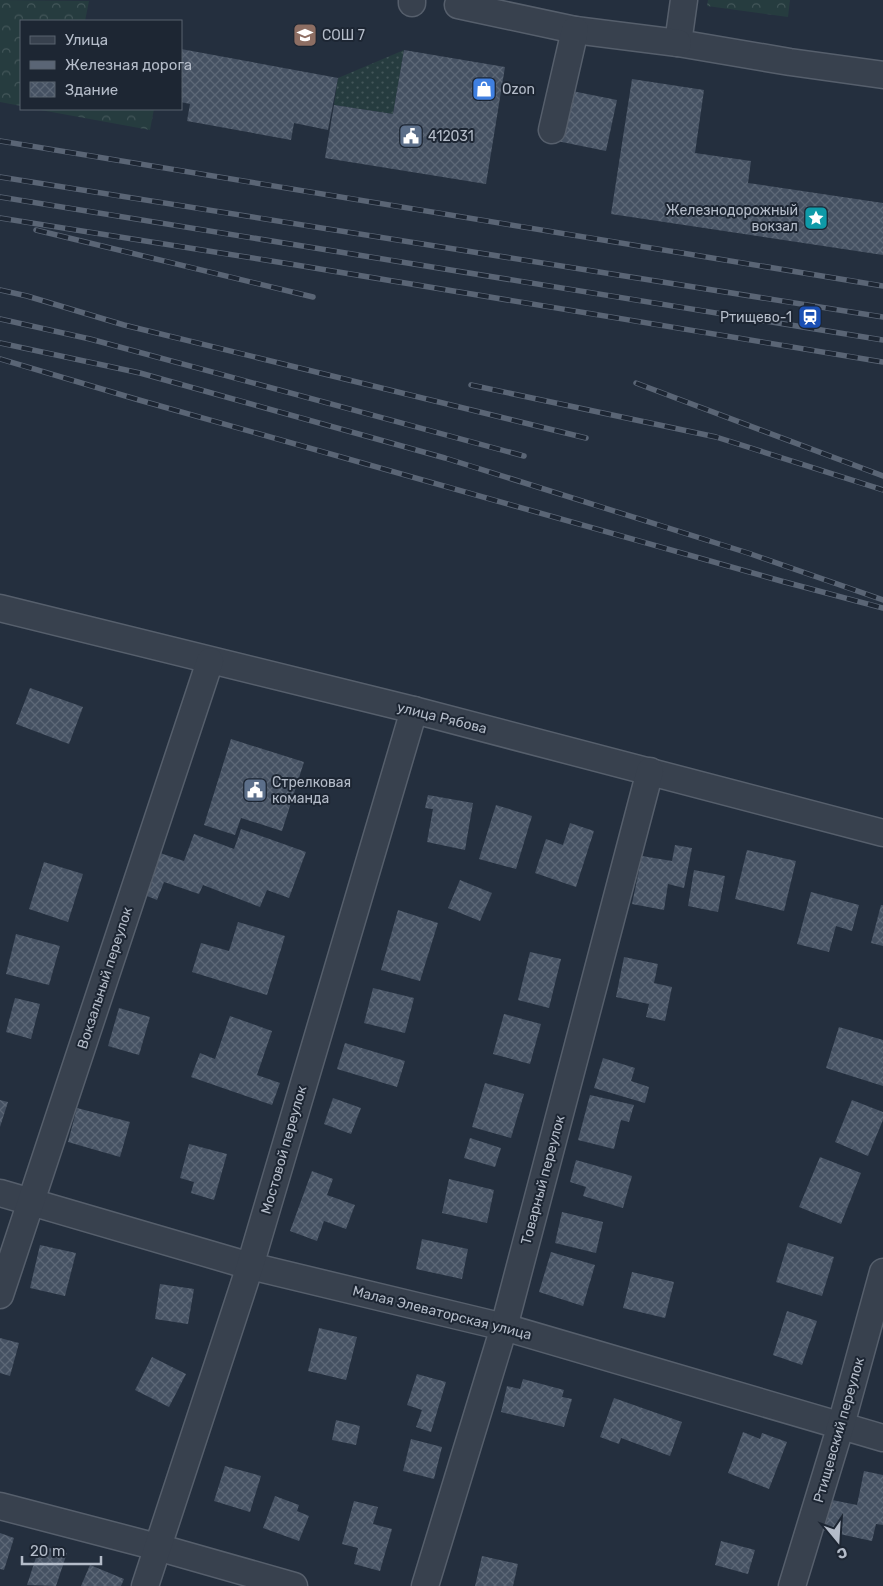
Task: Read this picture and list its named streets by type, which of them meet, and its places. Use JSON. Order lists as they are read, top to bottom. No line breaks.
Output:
{"streets":{"street":["улица Рябова","Вокзальный переулок","Мостовой переулок","Товарный переулок","Малая Элеваторская улица","Ртищевский переулок"]},"crossings":[["улица Рябова","Вокзальный переулок"],["улица Рябова","Мостовой переулок"],["улица Рябова","Товарный переулок"],["Вокзальный переулок","Малая Элеваторская улица"],["Мостовой переулок","Малая Элеваторская улица"],["Товарный переулок","Малая Элеваторская улица"],["Малая Элеваторская улица","Ртищевский переулок"]],"places":{"school or university":["СОШ 7"],"shop":["Ozon"],"public building":["412031","Стрелковая команда"],"place":["Железнодорожный вокзал"],"station":["Ртищево-1"]},"legend":["Улица","Железная дорога","Здание"],"scale_bar":"20 m","north":"bottom"}
